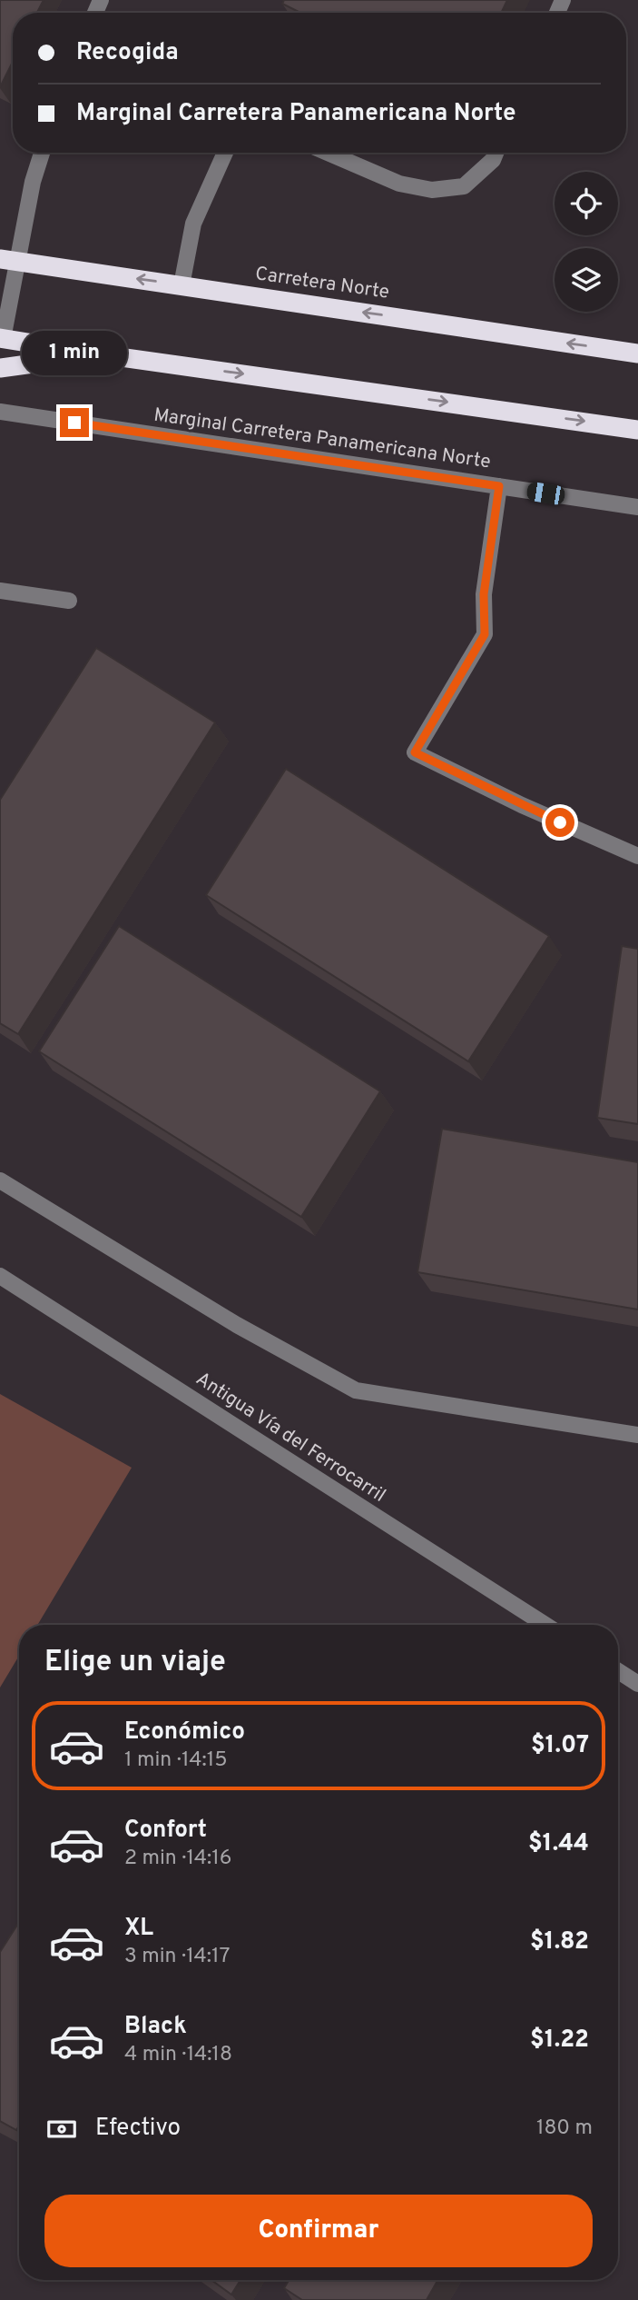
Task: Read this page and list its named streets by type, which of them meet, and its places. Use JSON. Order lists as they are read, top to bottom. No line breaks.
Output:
{"streets":{"highway":["Carretera Norte"],"street":["Marginal Carretera Panamericana Norte","Antigua Vía del Ferrocarril"]},"page":{"banner":["Recogida","Marginal Carretera Panamericana Norte"],"bubble":"1 min","heading":"Elige un viaje","list":[{"name":"Económico","note":"1 min · 14:15","value":"$1.07"},{"name":"Confort","note":"2 min · 14:16","value":"$1.44"},{"name":"XL","note":"3 min · 14:17","value":"$1.82"},{"name":"Black","note":"4 min · 14:18","value":"$1.22"}],"pay":["Efectivo","180 m"],"buttons":"Confirmar"}}
